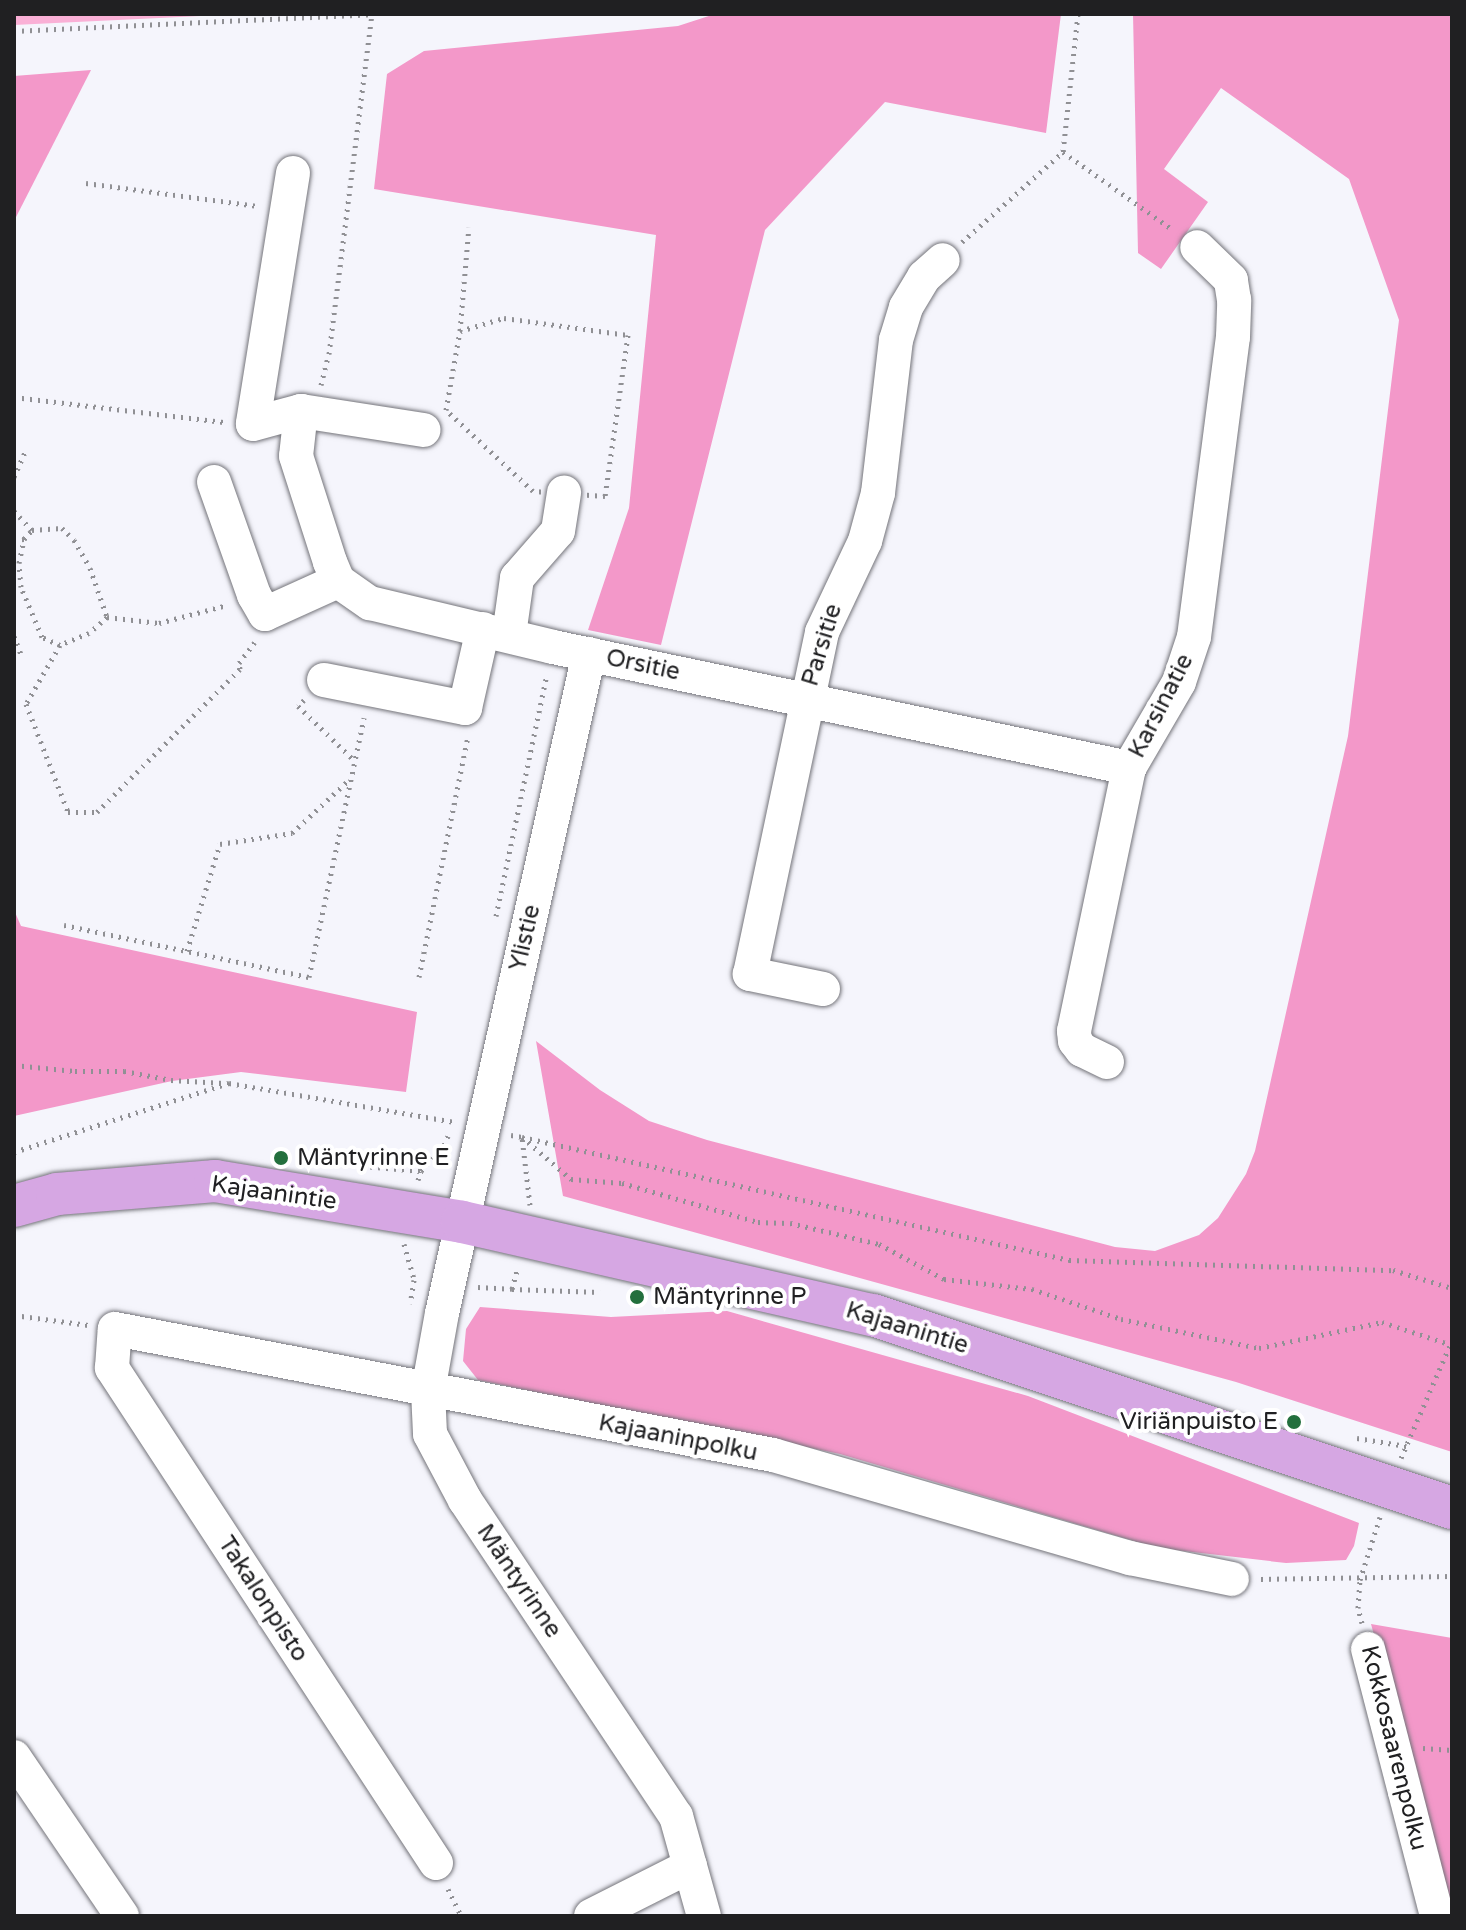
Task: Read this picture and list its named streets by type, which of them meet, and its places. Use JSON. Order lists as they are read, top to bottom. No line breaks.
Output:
{"streets":{"main road":["Kajaanintie"],"street":["Parsitie","Orsitie","Karsinatie","Ylistie","Kajaaninpolku","Mäntyrinne","Takalonpisto","Kokkosaarenpolku"]},"crossings":[["Parsitie","Orsitie"],["Orsitie","Karsinatie"],["Orsitie","Ylistie"],["Ylistie","Kajaanintie"],["Ylistie","Mäntyrinne"],["Kajaanintie","Mäntyrinne"],["Kajaaninpolku","Mäntyrinne"],["Kajaaninpolku","Takalonpisto"]],"places":["Mäntyrinne E","Mäntyrinne P","Viriänpuisto E"]}
